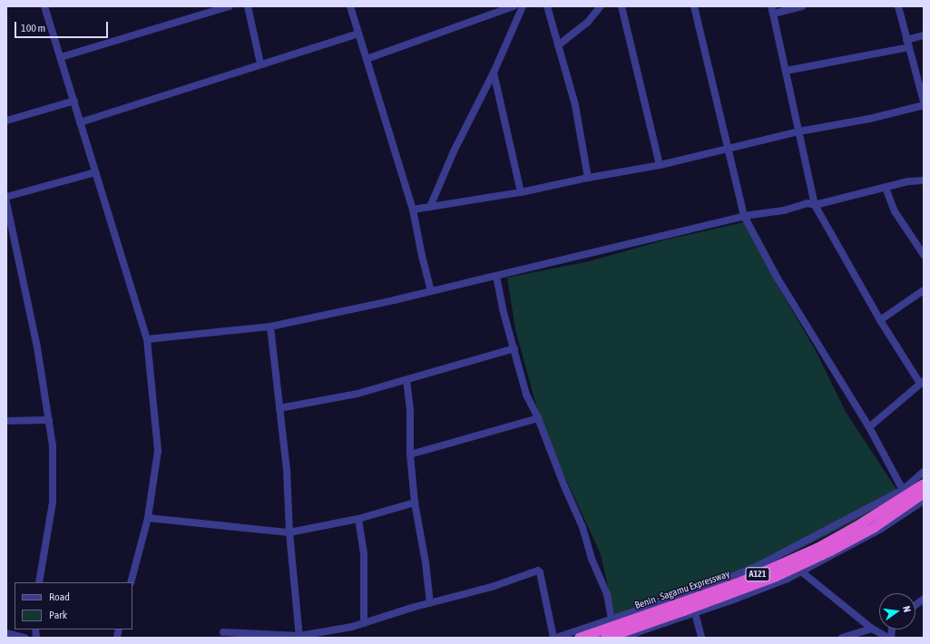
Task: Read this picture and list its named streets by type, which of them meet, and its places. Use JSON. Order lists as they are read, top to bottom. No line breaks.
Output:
{"streets":{"highway":["A121","Benin - Sagamu Expressway"]},"legend":["Road","Park"],"scale_bar":"100 m","north":"right"}
